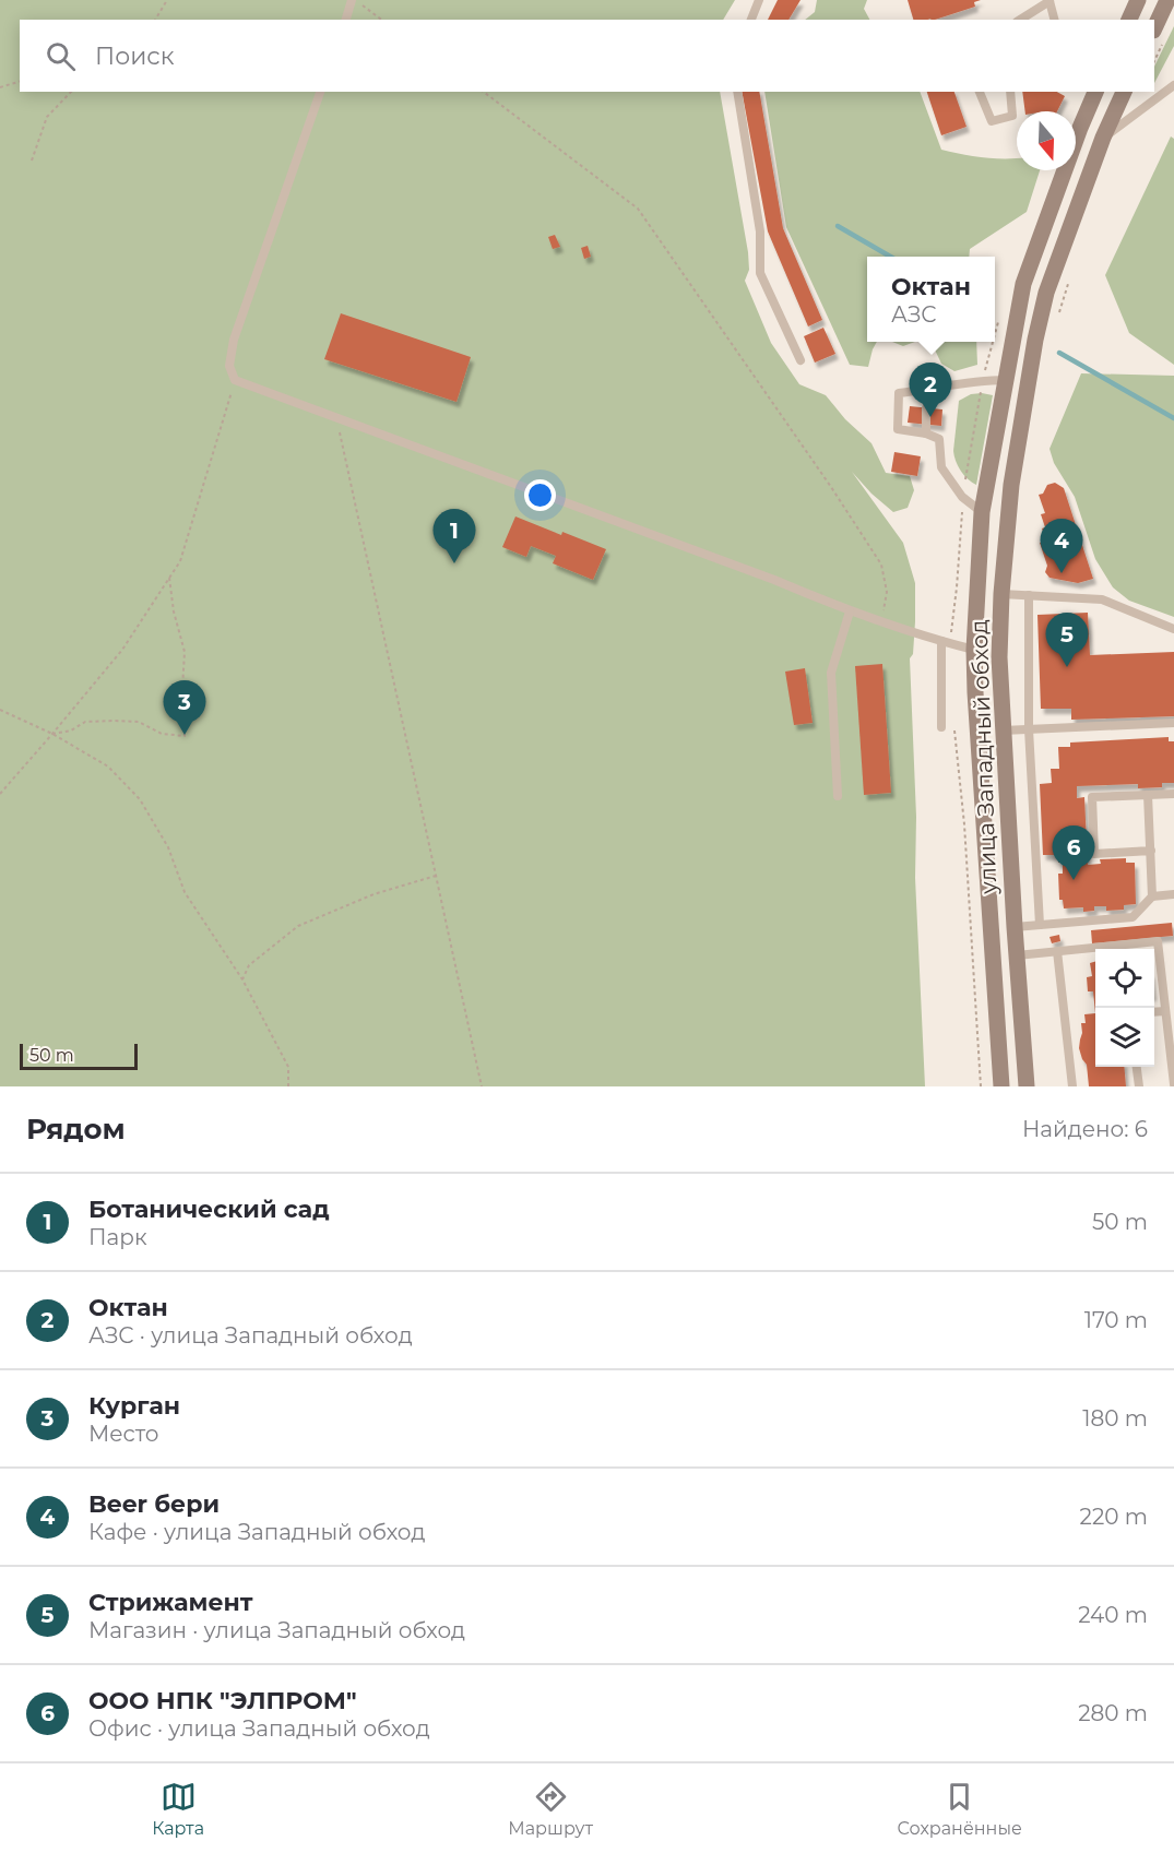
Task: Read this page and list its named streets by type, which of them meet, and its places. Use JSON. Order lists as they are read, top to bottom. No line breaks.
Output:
{"streets":{"main road":["улица Западный обход"]},"scale_bar":"50 m","north":"bottom","page":{"search":"Поиск","popup":["Октан","АЗС"],"pins":["2","1","4","5","3","6"],"scale":"50 m","heading":["Рядом","Найдено: 6"],"list":[{"mark":"1","name":"Ботанический сад","note":"Парк","value":"50 m"},{"mark":"2","name":"Октан","note":"АЗС · улица Западный обход","value":"170 m"},{"mark":"3","name":"Курган","note":"Место","value":"180 m"},{"mark":"4","name":"Beer бери","note":"Кафе · улица Западный обход","value":"220 m"},{"mark":"5","name":"Стрижамент","note":"Магазин · улица Западный обход","value":"240 m"},{"mark":"6","name":"ООО НПК \"ЭЛПРОМ\"","note":"Офис · улица Западный обход","value":"280 m"}],"nav":["Карта","Маршрут","Сохранённые"]}}
